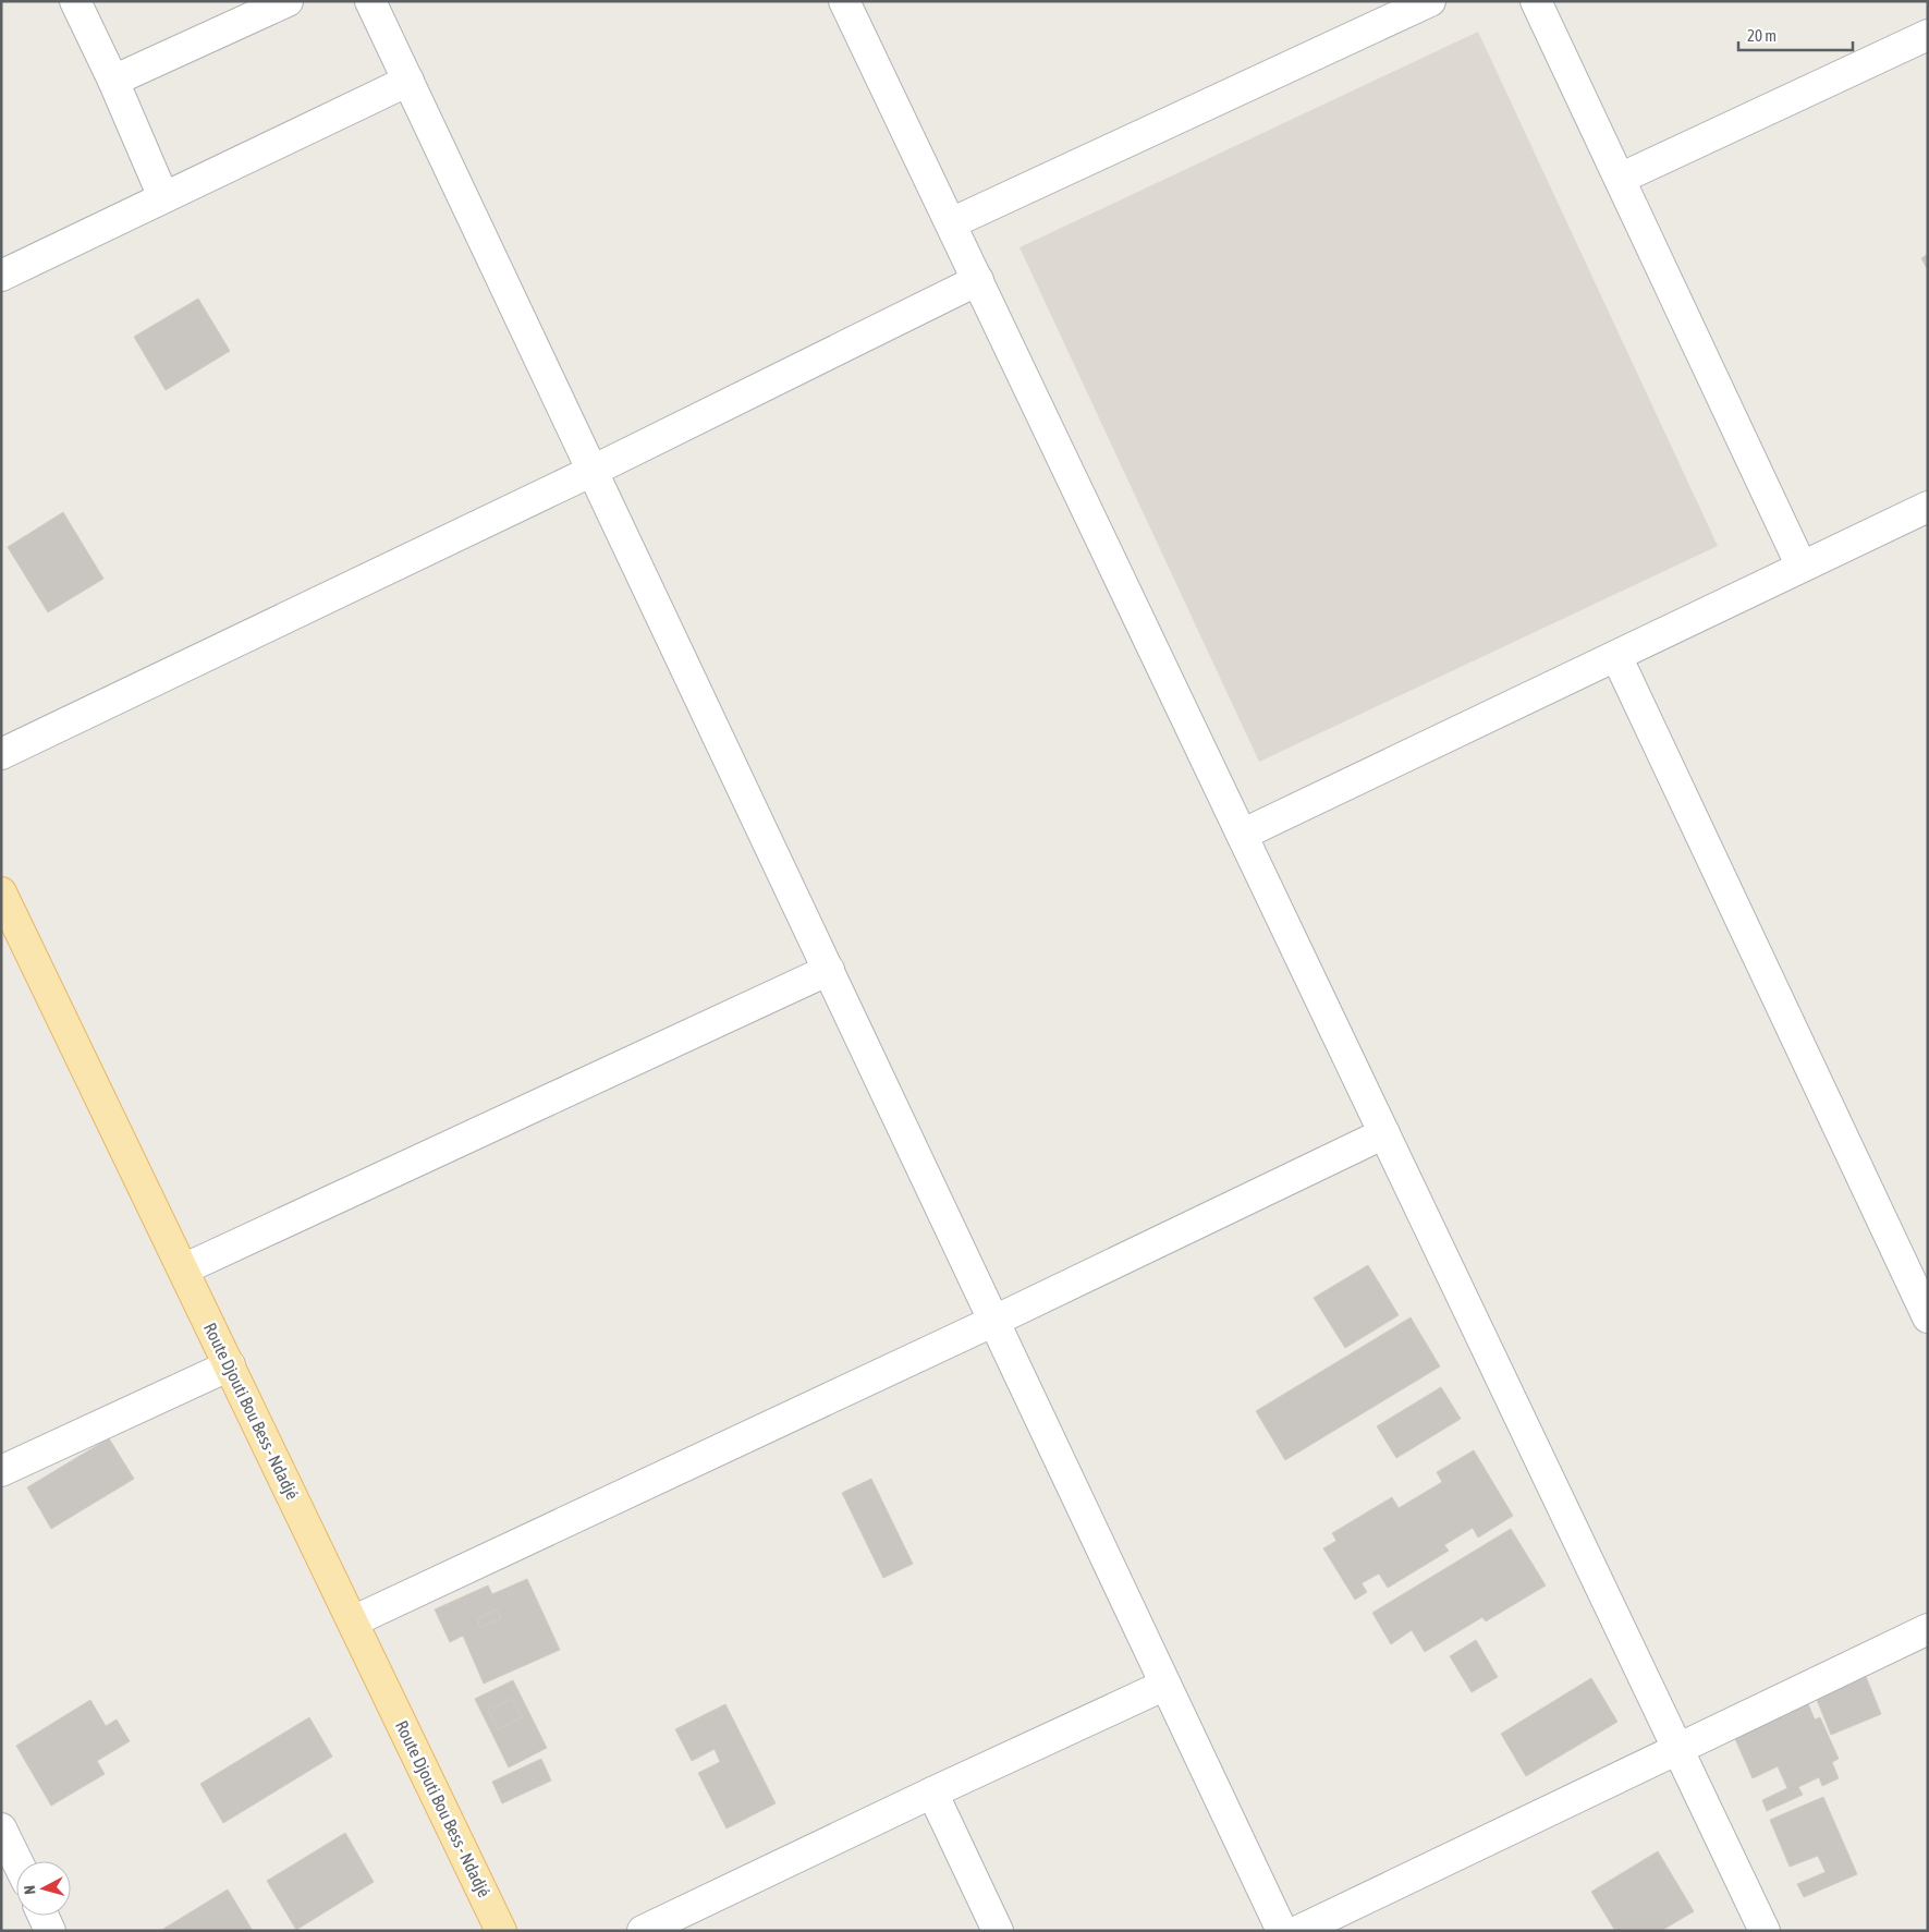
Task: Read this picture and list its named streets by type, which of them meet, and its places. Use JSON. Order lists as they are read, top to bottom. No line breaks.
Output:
{"streets":{"main road":["Route Djouti Bou Bess - Ndadjé"]},"scale_bar":"20 m","north":"left"}
